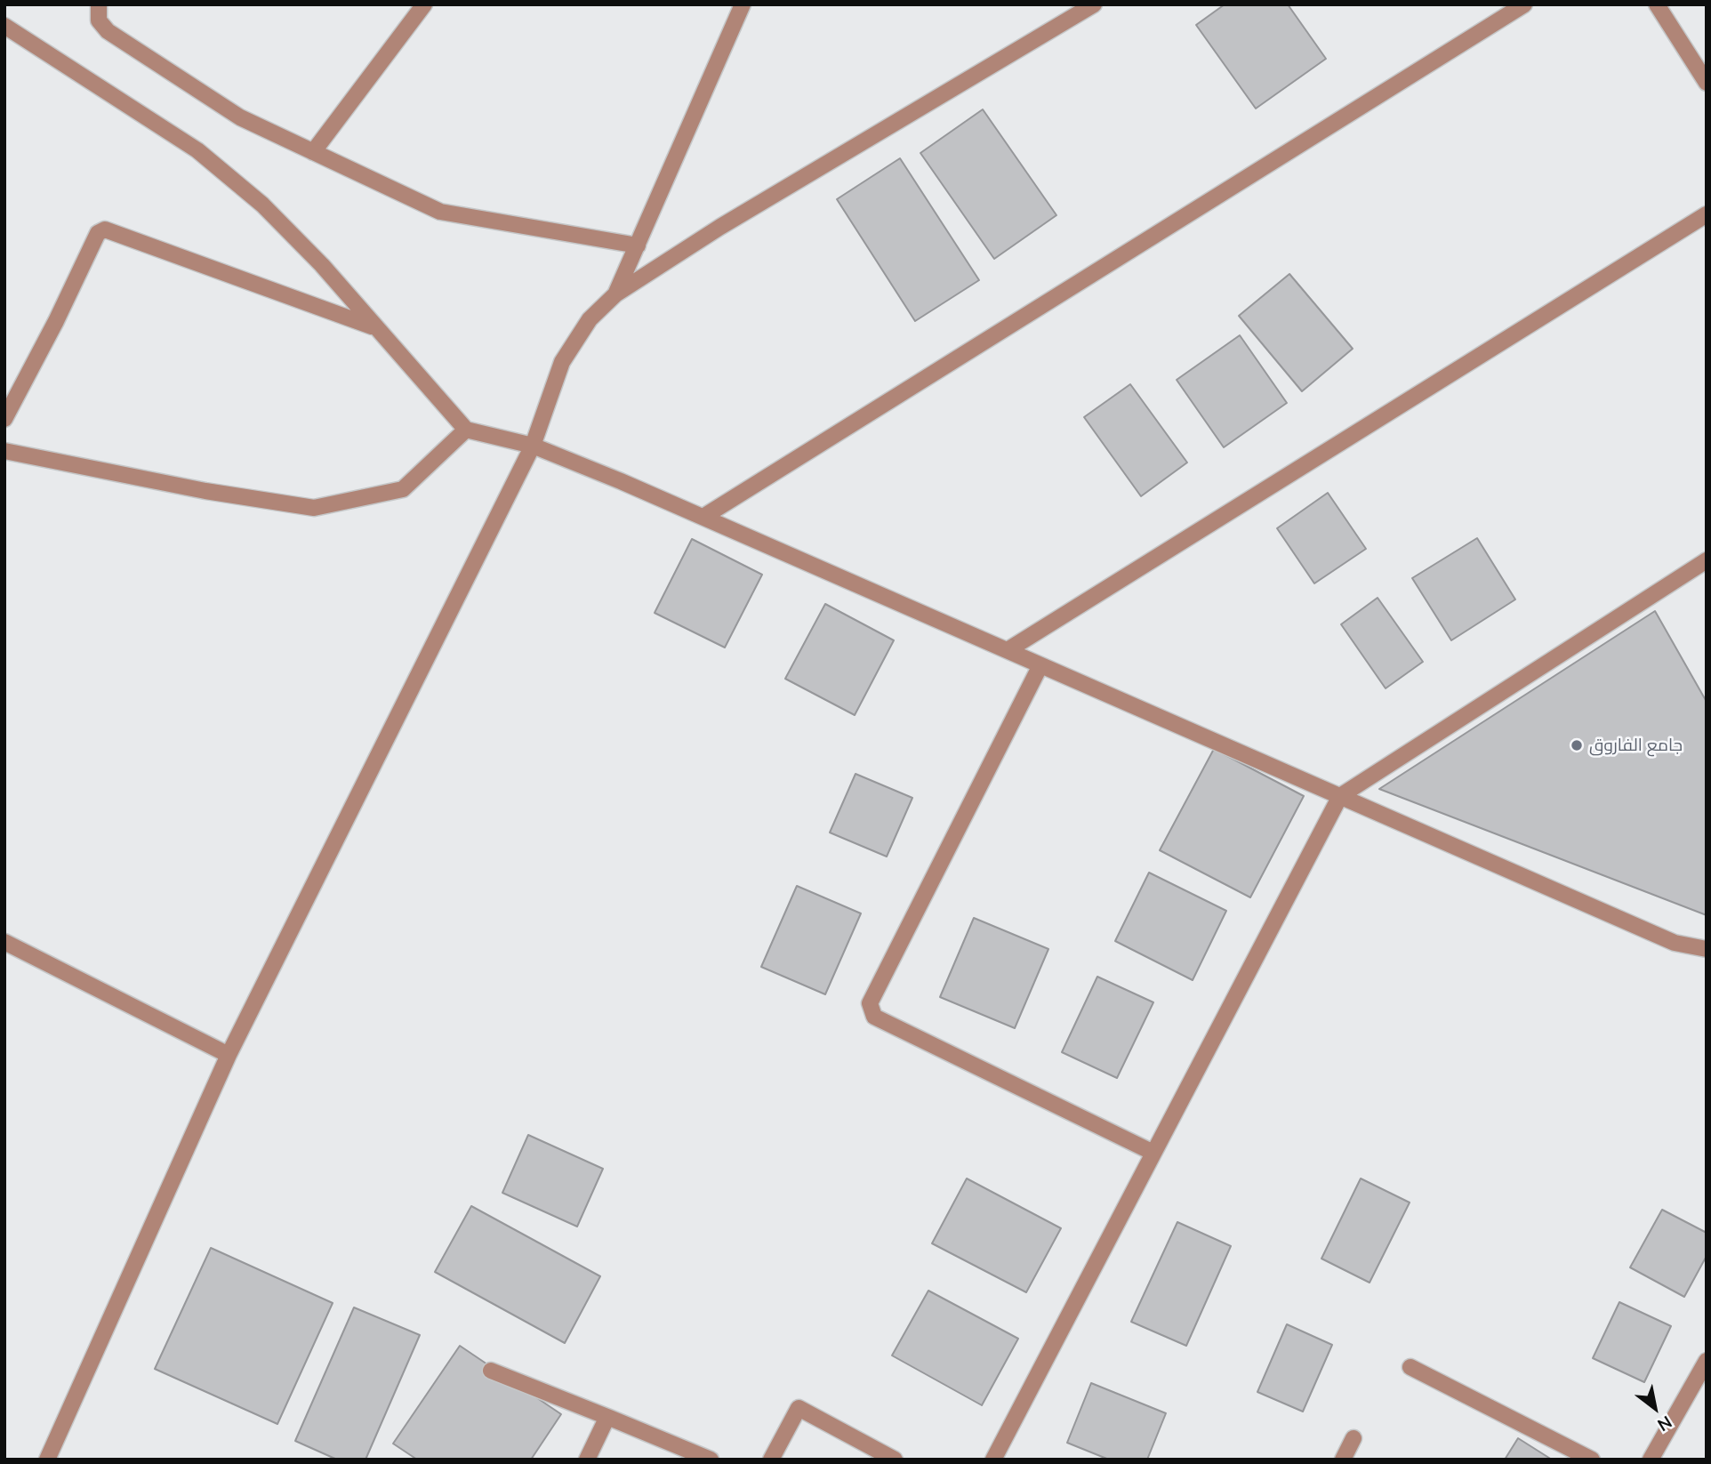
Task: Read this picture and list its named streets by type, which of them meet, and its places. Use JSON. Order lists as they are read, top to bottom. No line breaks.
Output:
{"places":["جامع الفاروق"],"north":"bottom right"}
